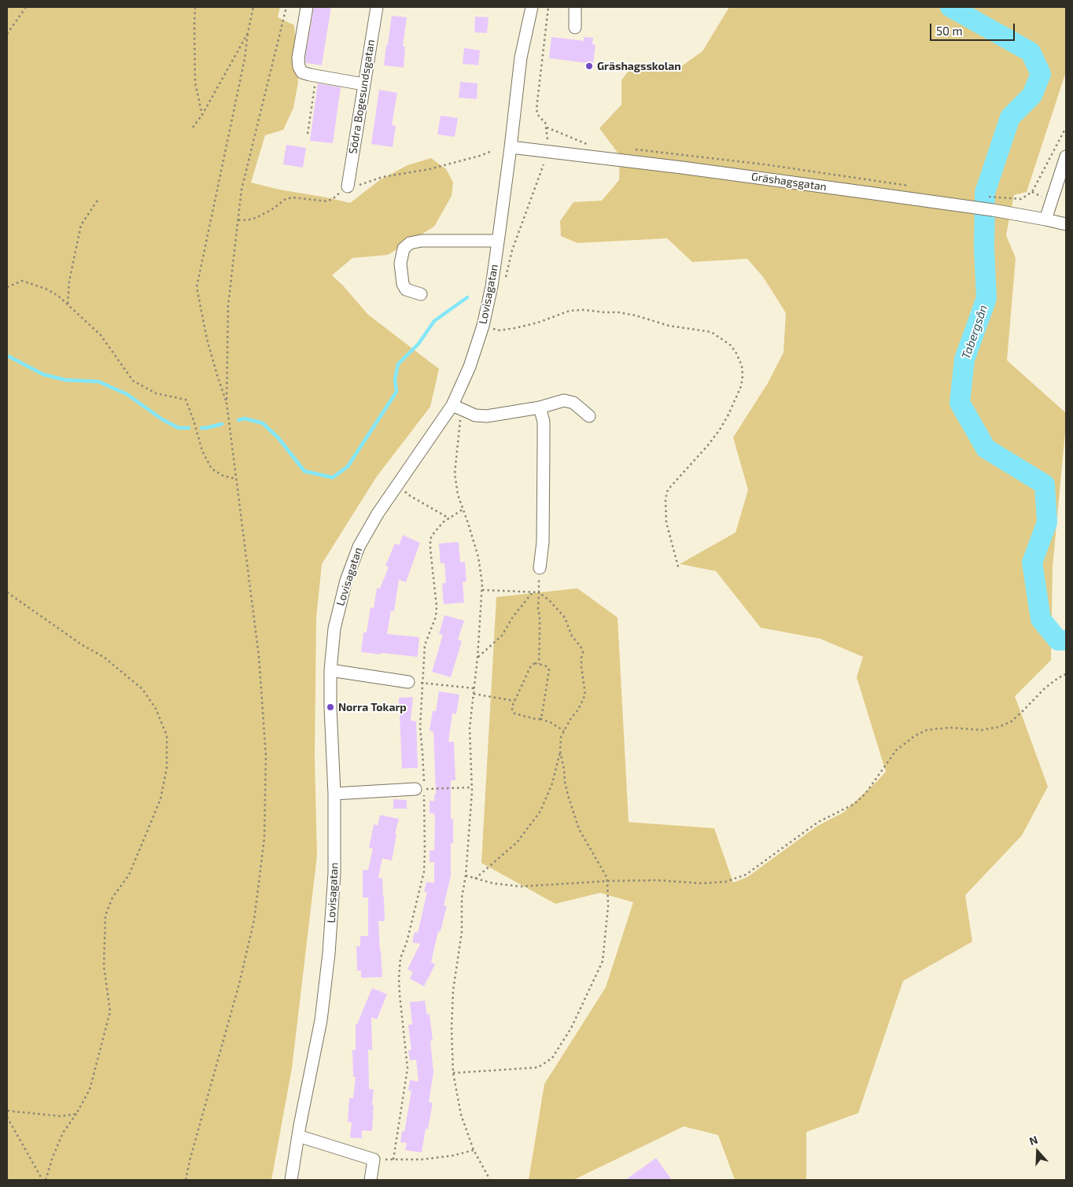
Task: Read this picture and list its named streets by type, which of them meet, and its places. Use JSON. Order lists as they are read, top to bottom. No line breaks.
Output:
{"streets":{"street":["Södra Bogesundsgatan","Gräshagsgatan","Lovisagatan"]},"crossings":[["Gräshagsgatan","Lovisagatan"]],"water":["Tabergsån"],"places":["Gräshagsskolan","Norra Tokarp"],"scale_bar":"50 m","north":"top"}
